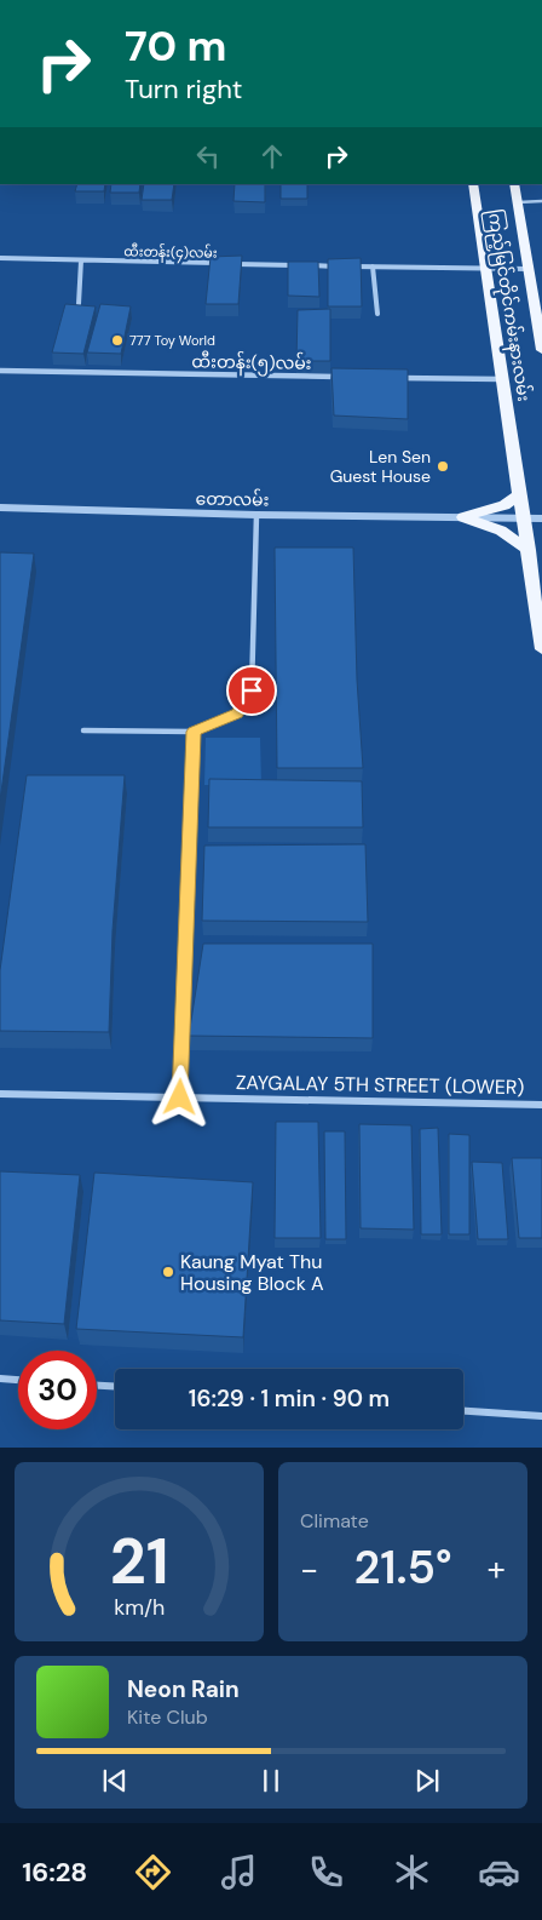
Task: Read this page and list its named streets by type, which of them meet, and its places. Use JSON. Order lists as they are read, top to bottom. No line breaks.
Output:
{"streets":{"main road":["ကြည့်မြင်တိုင်ကမ်းနားလမ်း"],"street":["ထီးတန်း(၄)လမ်း","ထီးတန်း(၅)လမ်း","တောလမ်း","ZAYGALAY 5TH STREET (LOWER)"]},"crossings":[["ကြည့်မြင်တိုင်ကမ်းနားလမ်း","တောလမ်း"]],"places":["777 Toy World","Len Sen Guest House","Kaung Myat Thu Housing Block A"],"page":{"turn":["70 m","Turn right"],"limit":"30","trip":"16:29 · 1 min · 90 m","tile":"Climate","heat":["−","21.5°","+"],"song":["Neon Rain","Kite Club"],"tabs":"16:28","gauge":["21","km/h"]}}
